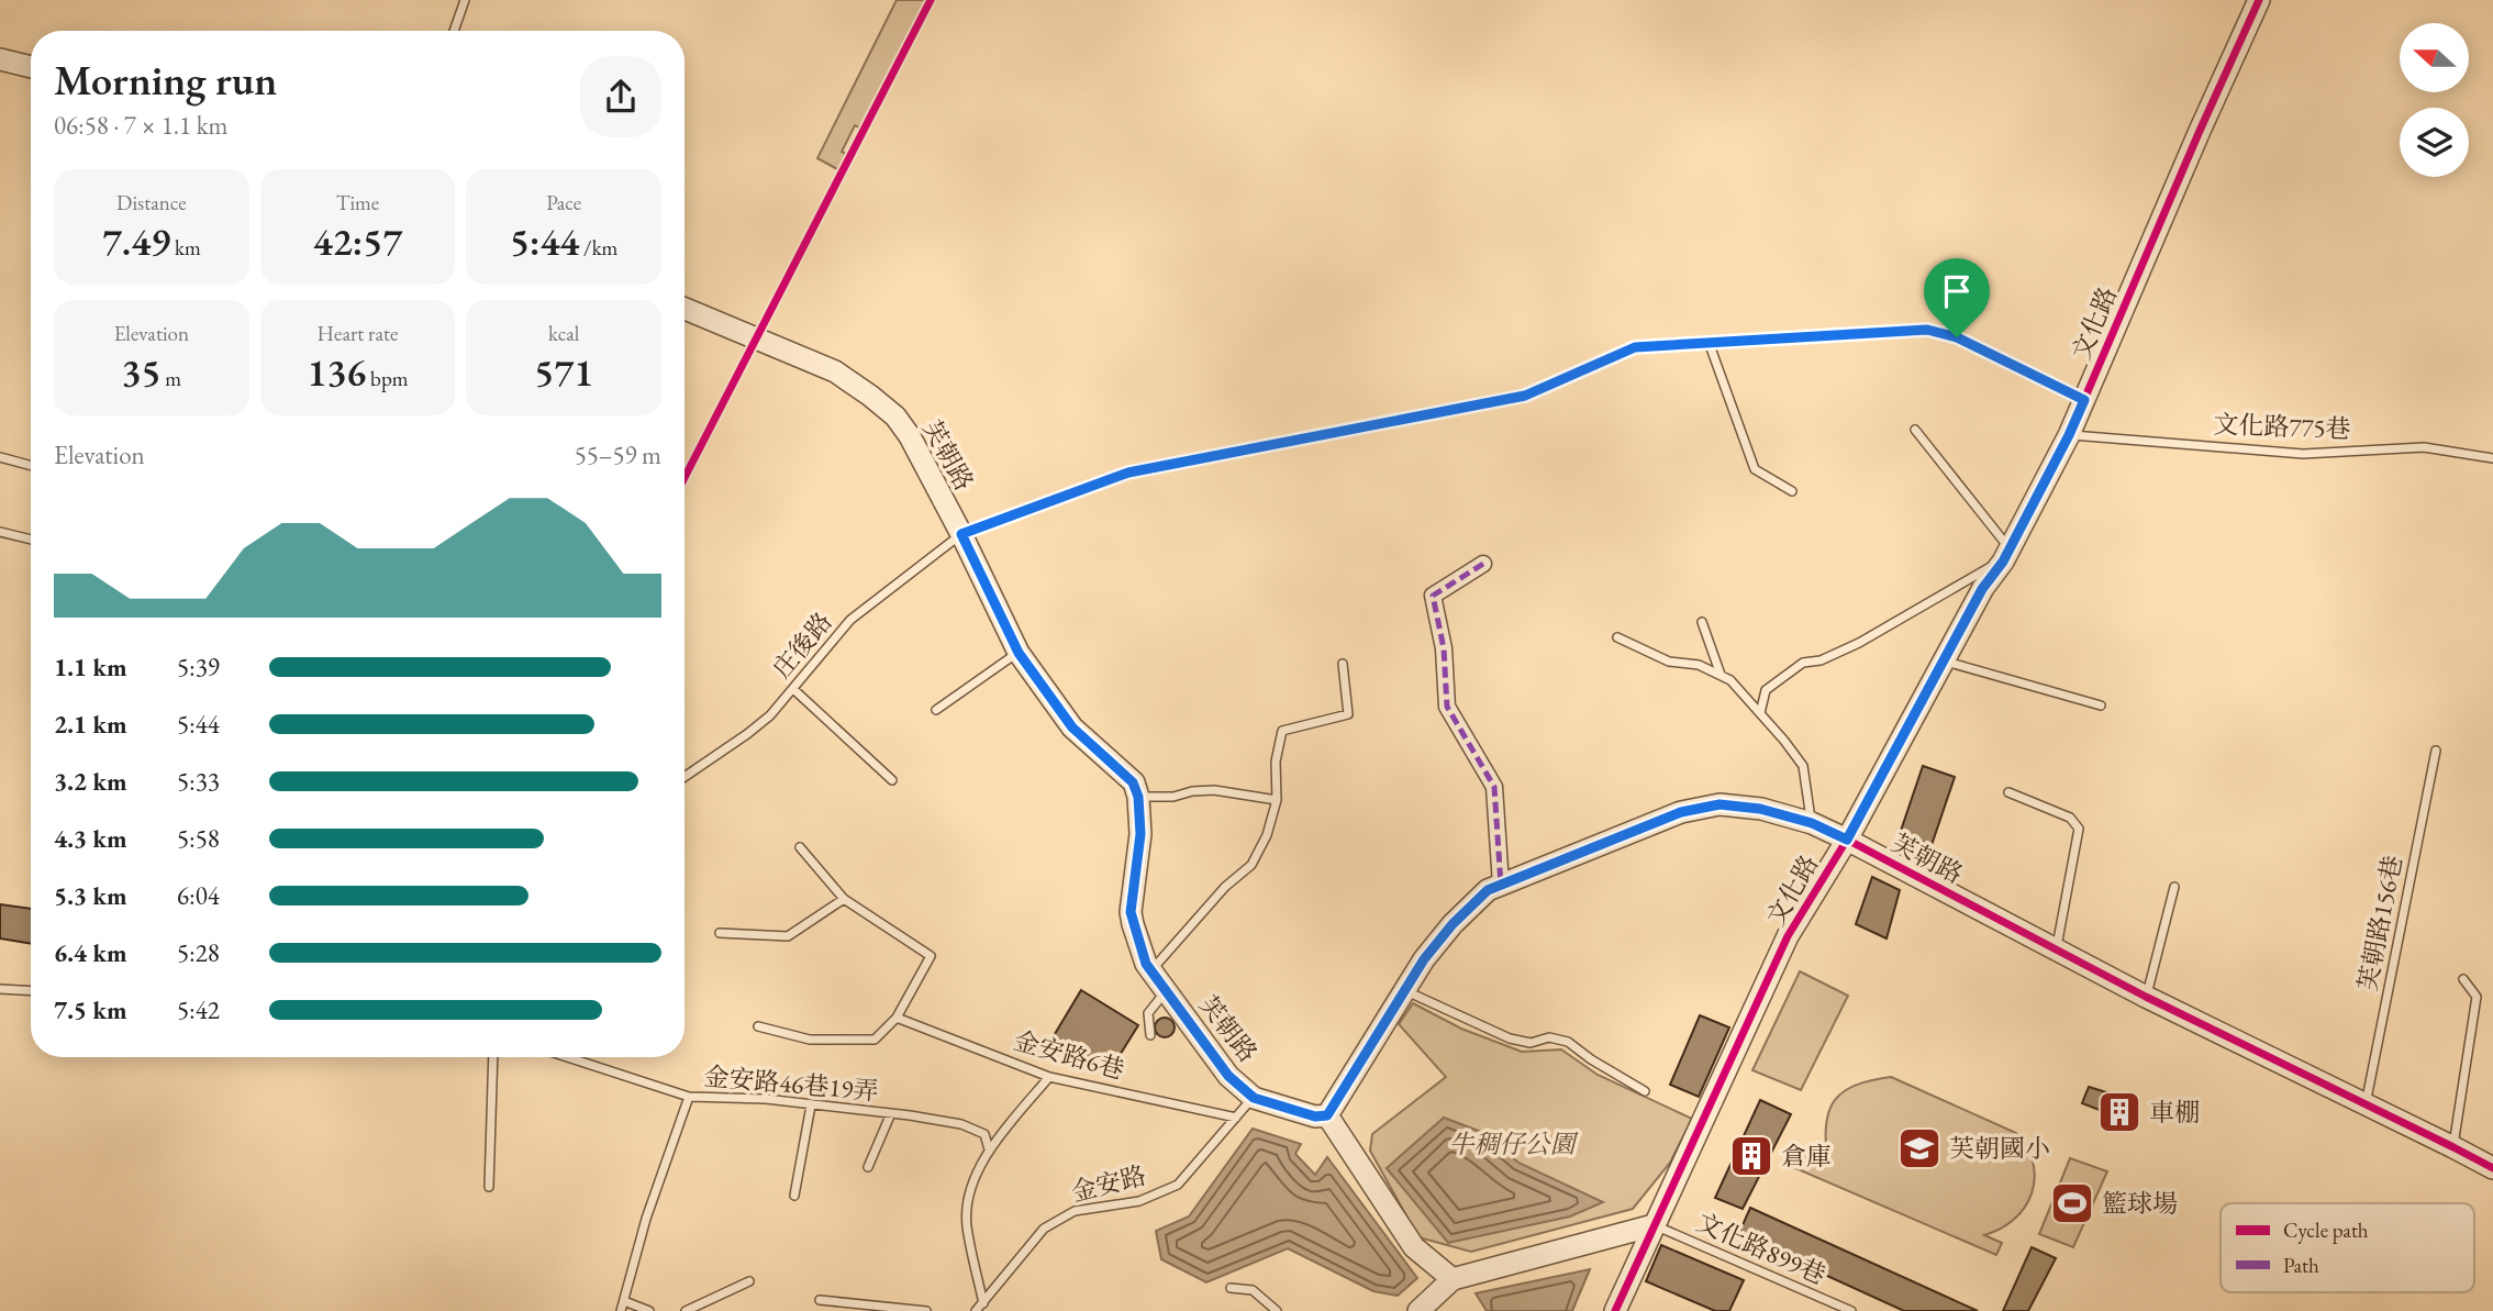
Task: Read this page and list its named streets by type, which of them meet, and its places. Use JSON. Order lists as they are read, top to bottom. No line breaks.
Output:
{"streets":{"street":["文化路","芙朝路"],"lane":["文化路775巷","庄後路","芙朝路156巷","金安路6巷","金安路46巷19弄","金安路","文化路899巷"]},"crossings":[["文化路","文化路775巷"],["文化路","芙朝路"],["文化路","庄後路"],["文化路","文化路899巷"],["芙朝路","庄後路"],["芙朝路","芙朝路156巷"],["芙朝路","金安路"],["金安路6巷","金安路"]],"parks":["牛稠仔公園"],"places":{"building":["車棚","倉庫"],"school or university":["芙朝國小"],"sports":["籃球場"]},"legend":["Cycle path","Path"],"north":"left","page":{"heading":["Morning run","06:58 · 7 × 1.1 km"],"stats":[["Distance","7.49 km"],["Time","42:57"],["Pace","5:44 /km"],["Elevation","35 m"],["Heart rate","136 bpm"],["kcal","571"]],"chart":["Elevation","55–59 m"],"list":[{"name":"1.1 km","note":"5:39"},{"name":"2.1 km","note":"5:44"},{"name":"3.2 km","note":"5:33"},{"name":"4.3 km","note":"5:58"},{"name":"5.3 km","note":"6:04"},{"name":"6.4 km","note":"5:28"},{"name":"7.5 km","note":"5:42"}]}}
